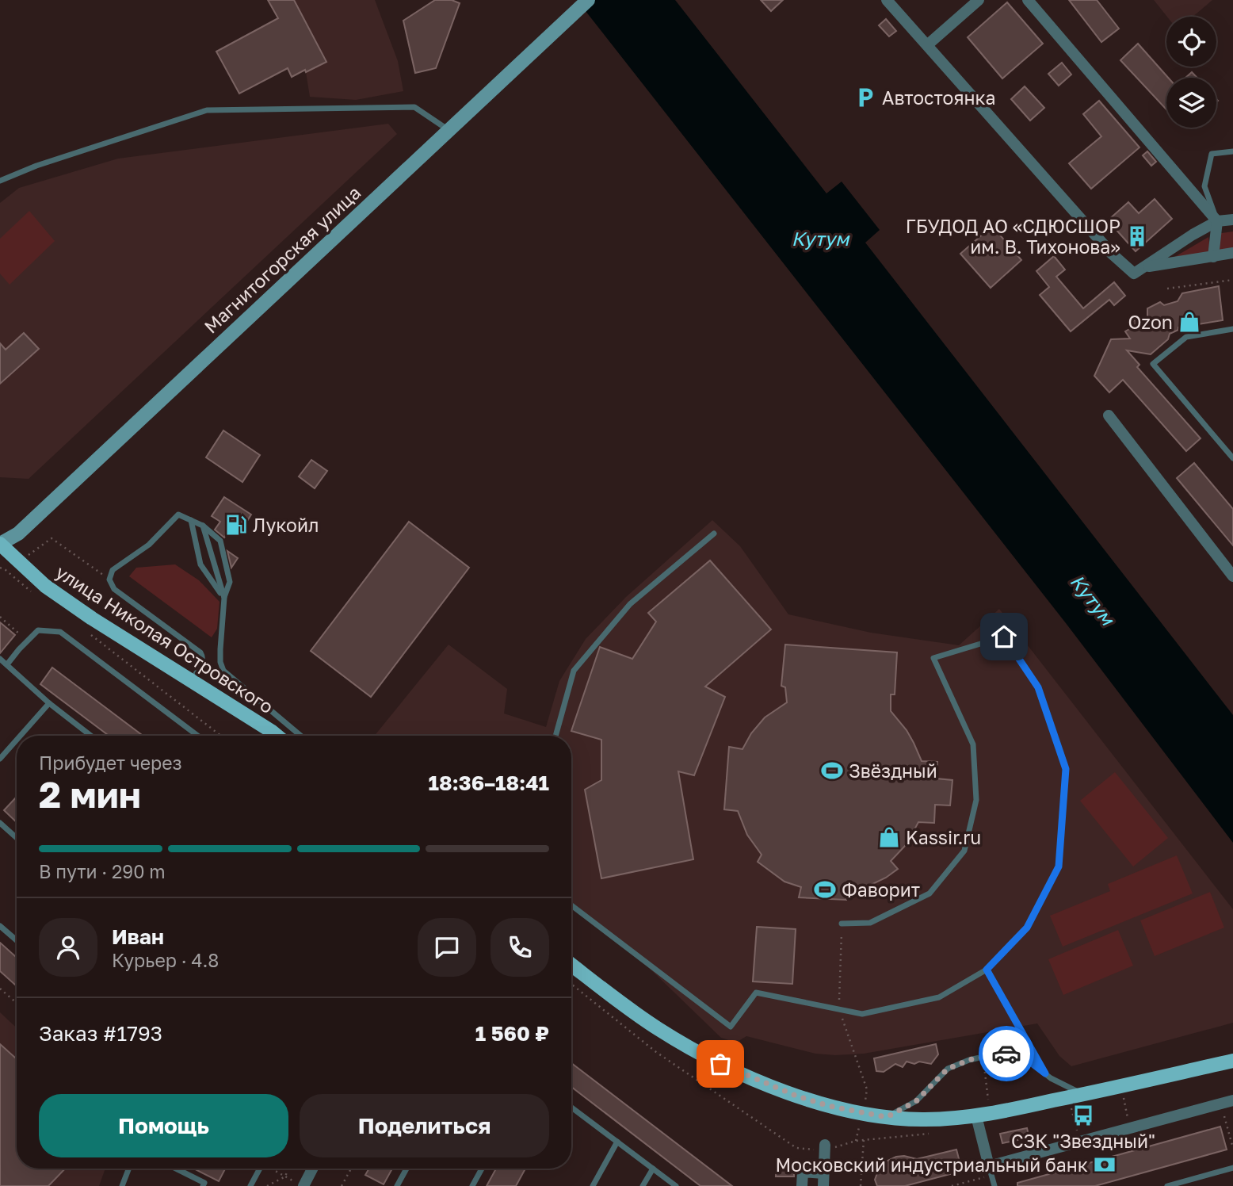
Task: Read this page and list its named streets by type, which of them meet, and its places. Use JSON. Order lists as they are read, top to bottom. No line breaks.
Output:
{"streets":{"main road":["Магнитогорская улица","улица Николая Островского"]},"crossings":[["Магнитогорская улица","улица Николая Островского"]],"water":["Кутум"],"places":{"parking":["Автостоянка"],"building":["ГБУДОД АО «СДЮСШОР им. В. Тихонова»"],"shop":["Ozon","Kassir.ru"],"fuel station":["Лукойл"],"sports":["Звёздный","Фаворит"],"bus stop":["СЗК \"Звездный\""],"bank":["Московский индустриальный банк"]},"page":{"heading":["2 мин","Прибудет через","18:36–18:41"],"panel":["Иван","Курьер · 4.8","Заказ #1793","1 560 ₽"],"bar":"В пути · 290 m","buttons":["Помощь","Поделиться"]}}
